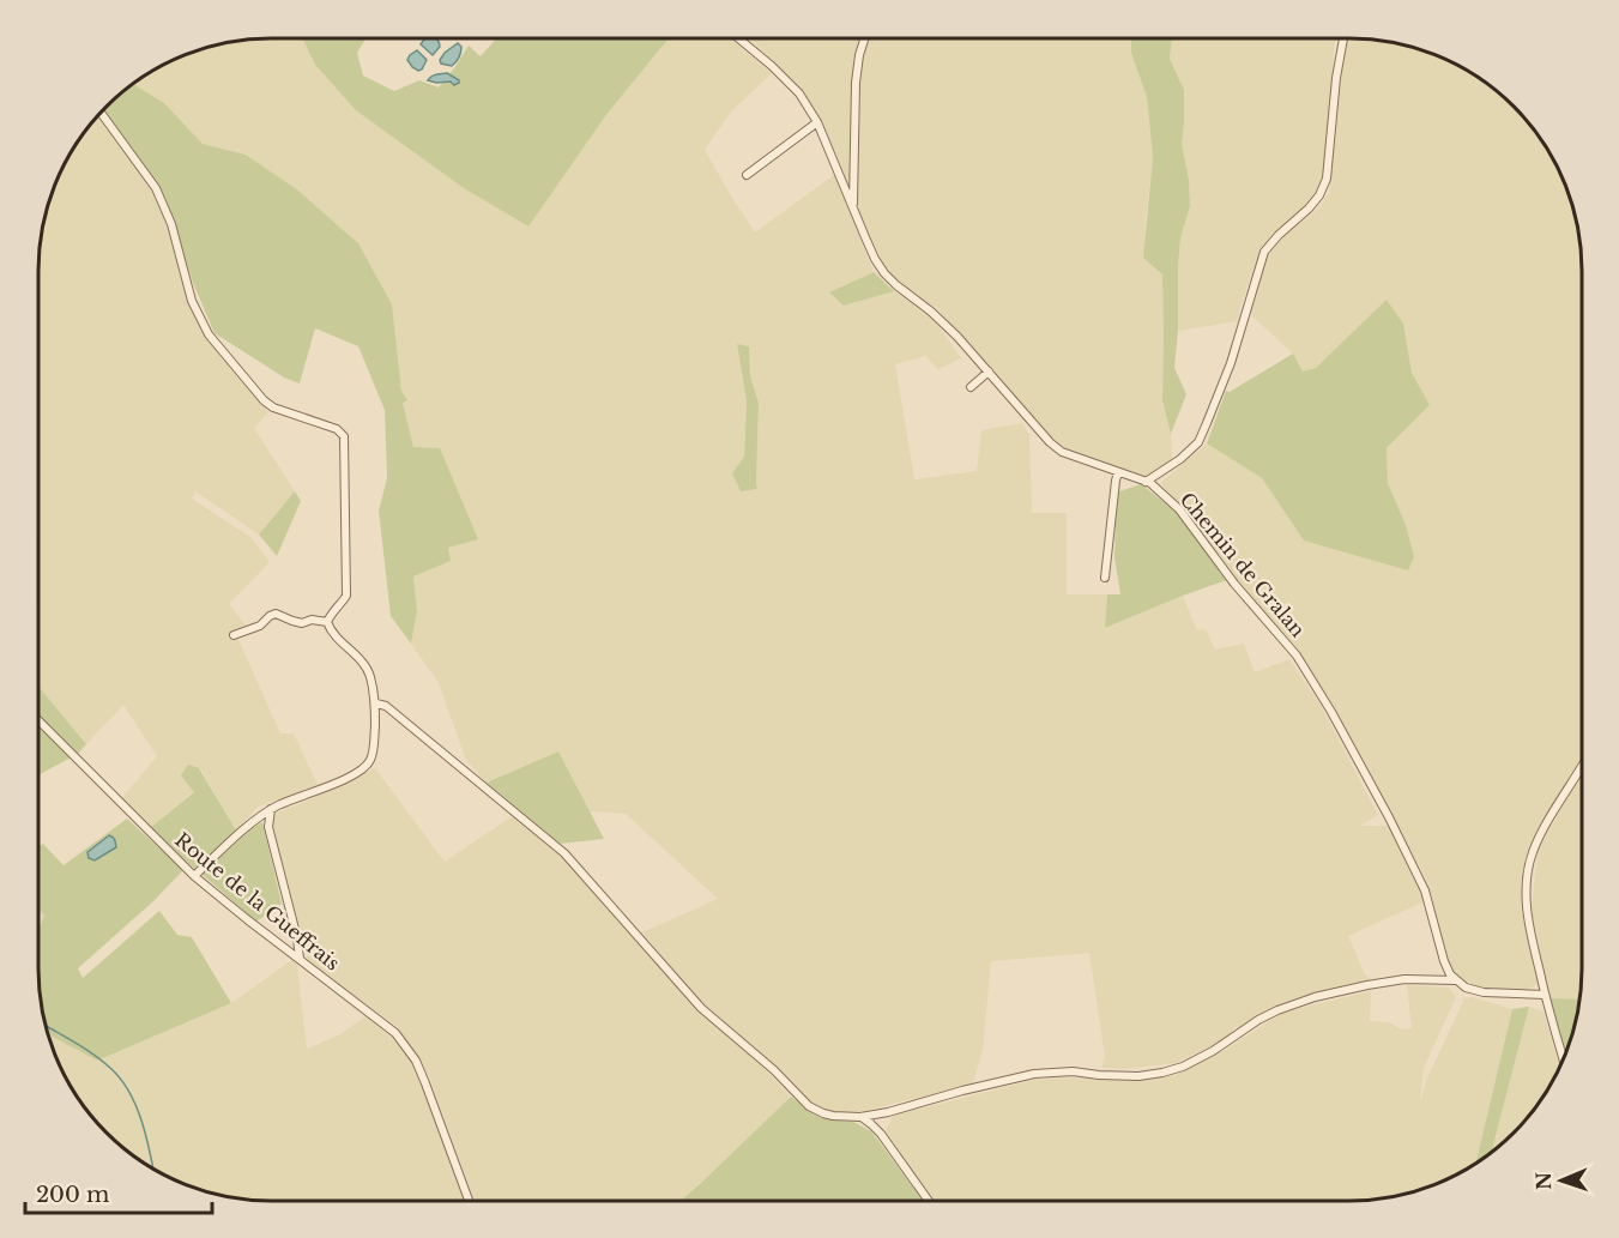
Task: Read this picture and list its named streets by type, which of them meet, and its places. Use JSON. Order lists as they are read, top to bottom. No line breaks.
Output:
{"streets":{"street":["Chemin de Gralan","Route de la Gueffrais"]},"scale_bar":"200 m","north":"left"}
